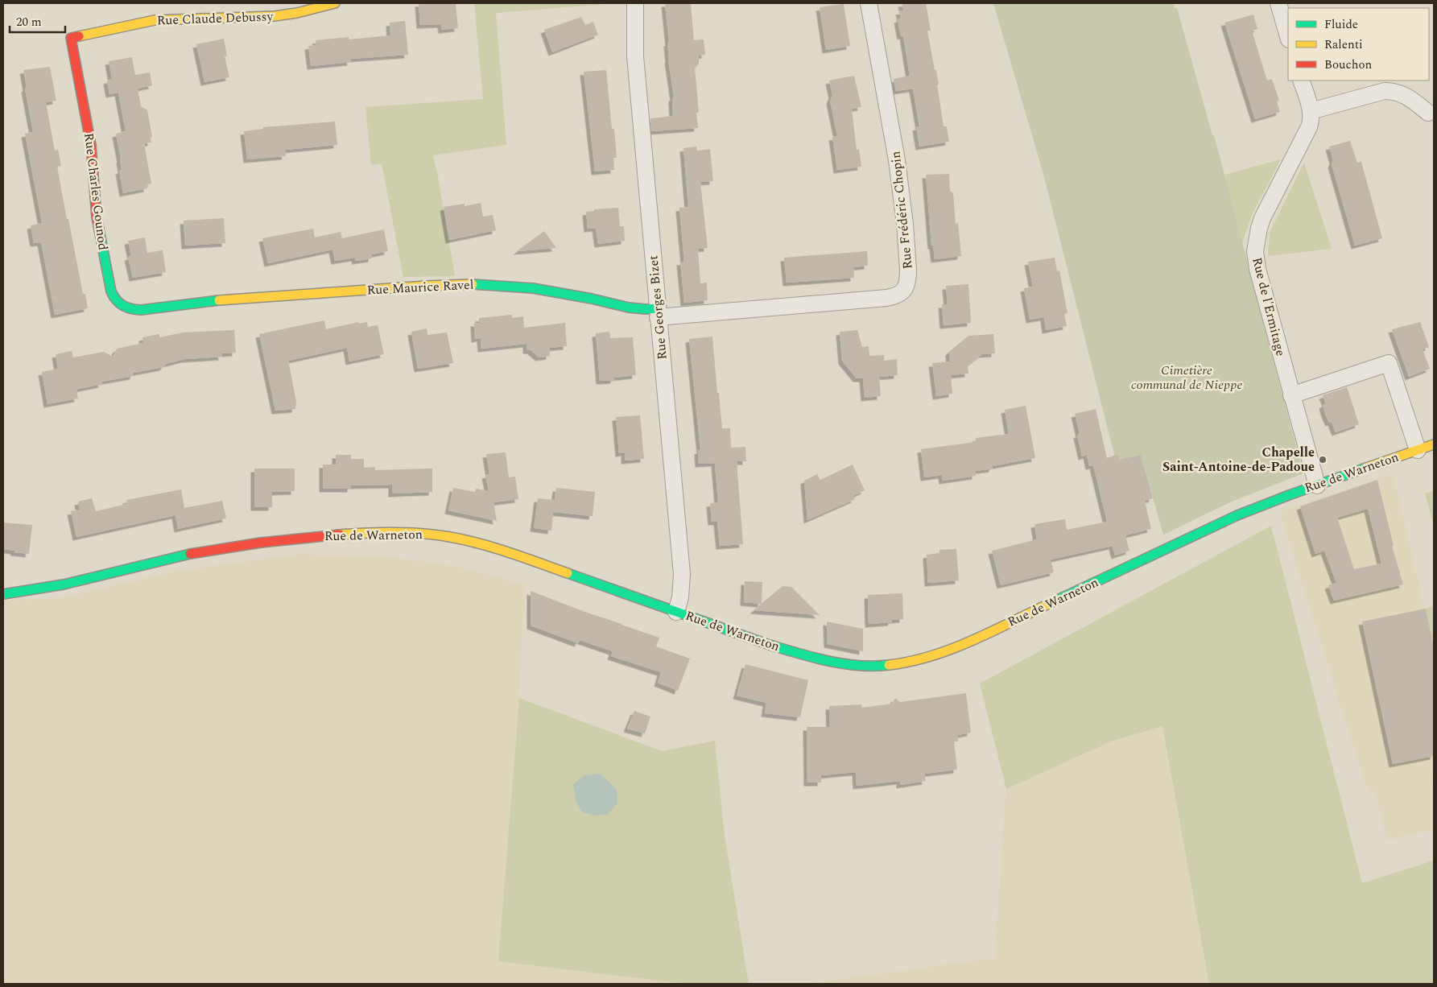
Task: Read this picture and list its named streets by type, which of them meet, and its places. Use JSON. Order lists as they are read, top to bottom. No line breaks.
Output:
{"streets":{"street":["Rue Claude Debussy","Rue Charles Gounod","Rue Frédéric Chopin","Rue Maurice Ravel","Rue de l'Ermitage","Rue Georges Bizet","Rue de Warneton"]},"crossings":[["Rue Claude Debussy","Rue Charles Gounod"],["Rue Charles Gounod","Rue Maurice Ravel"],["Rue Frédéric Chopin","Rue Maurice Ravel"],["Rue Frédéric Chopin","Rue Georges Bizet"],["Rue Maurice Ravel","Rue Georges Bizet"],["Rue de l'Ermitage","Rue de Warneton"],["Rue Georges Bizet","Rue de Warneton"]],"parks":["Cimetière communal de Nieppe"],"places":["Chapelle Saint-Antoine-de-Padoue"],"legend":["Fluide","Ralenti","Bouchon"],"scale_bar":"20 m"}
